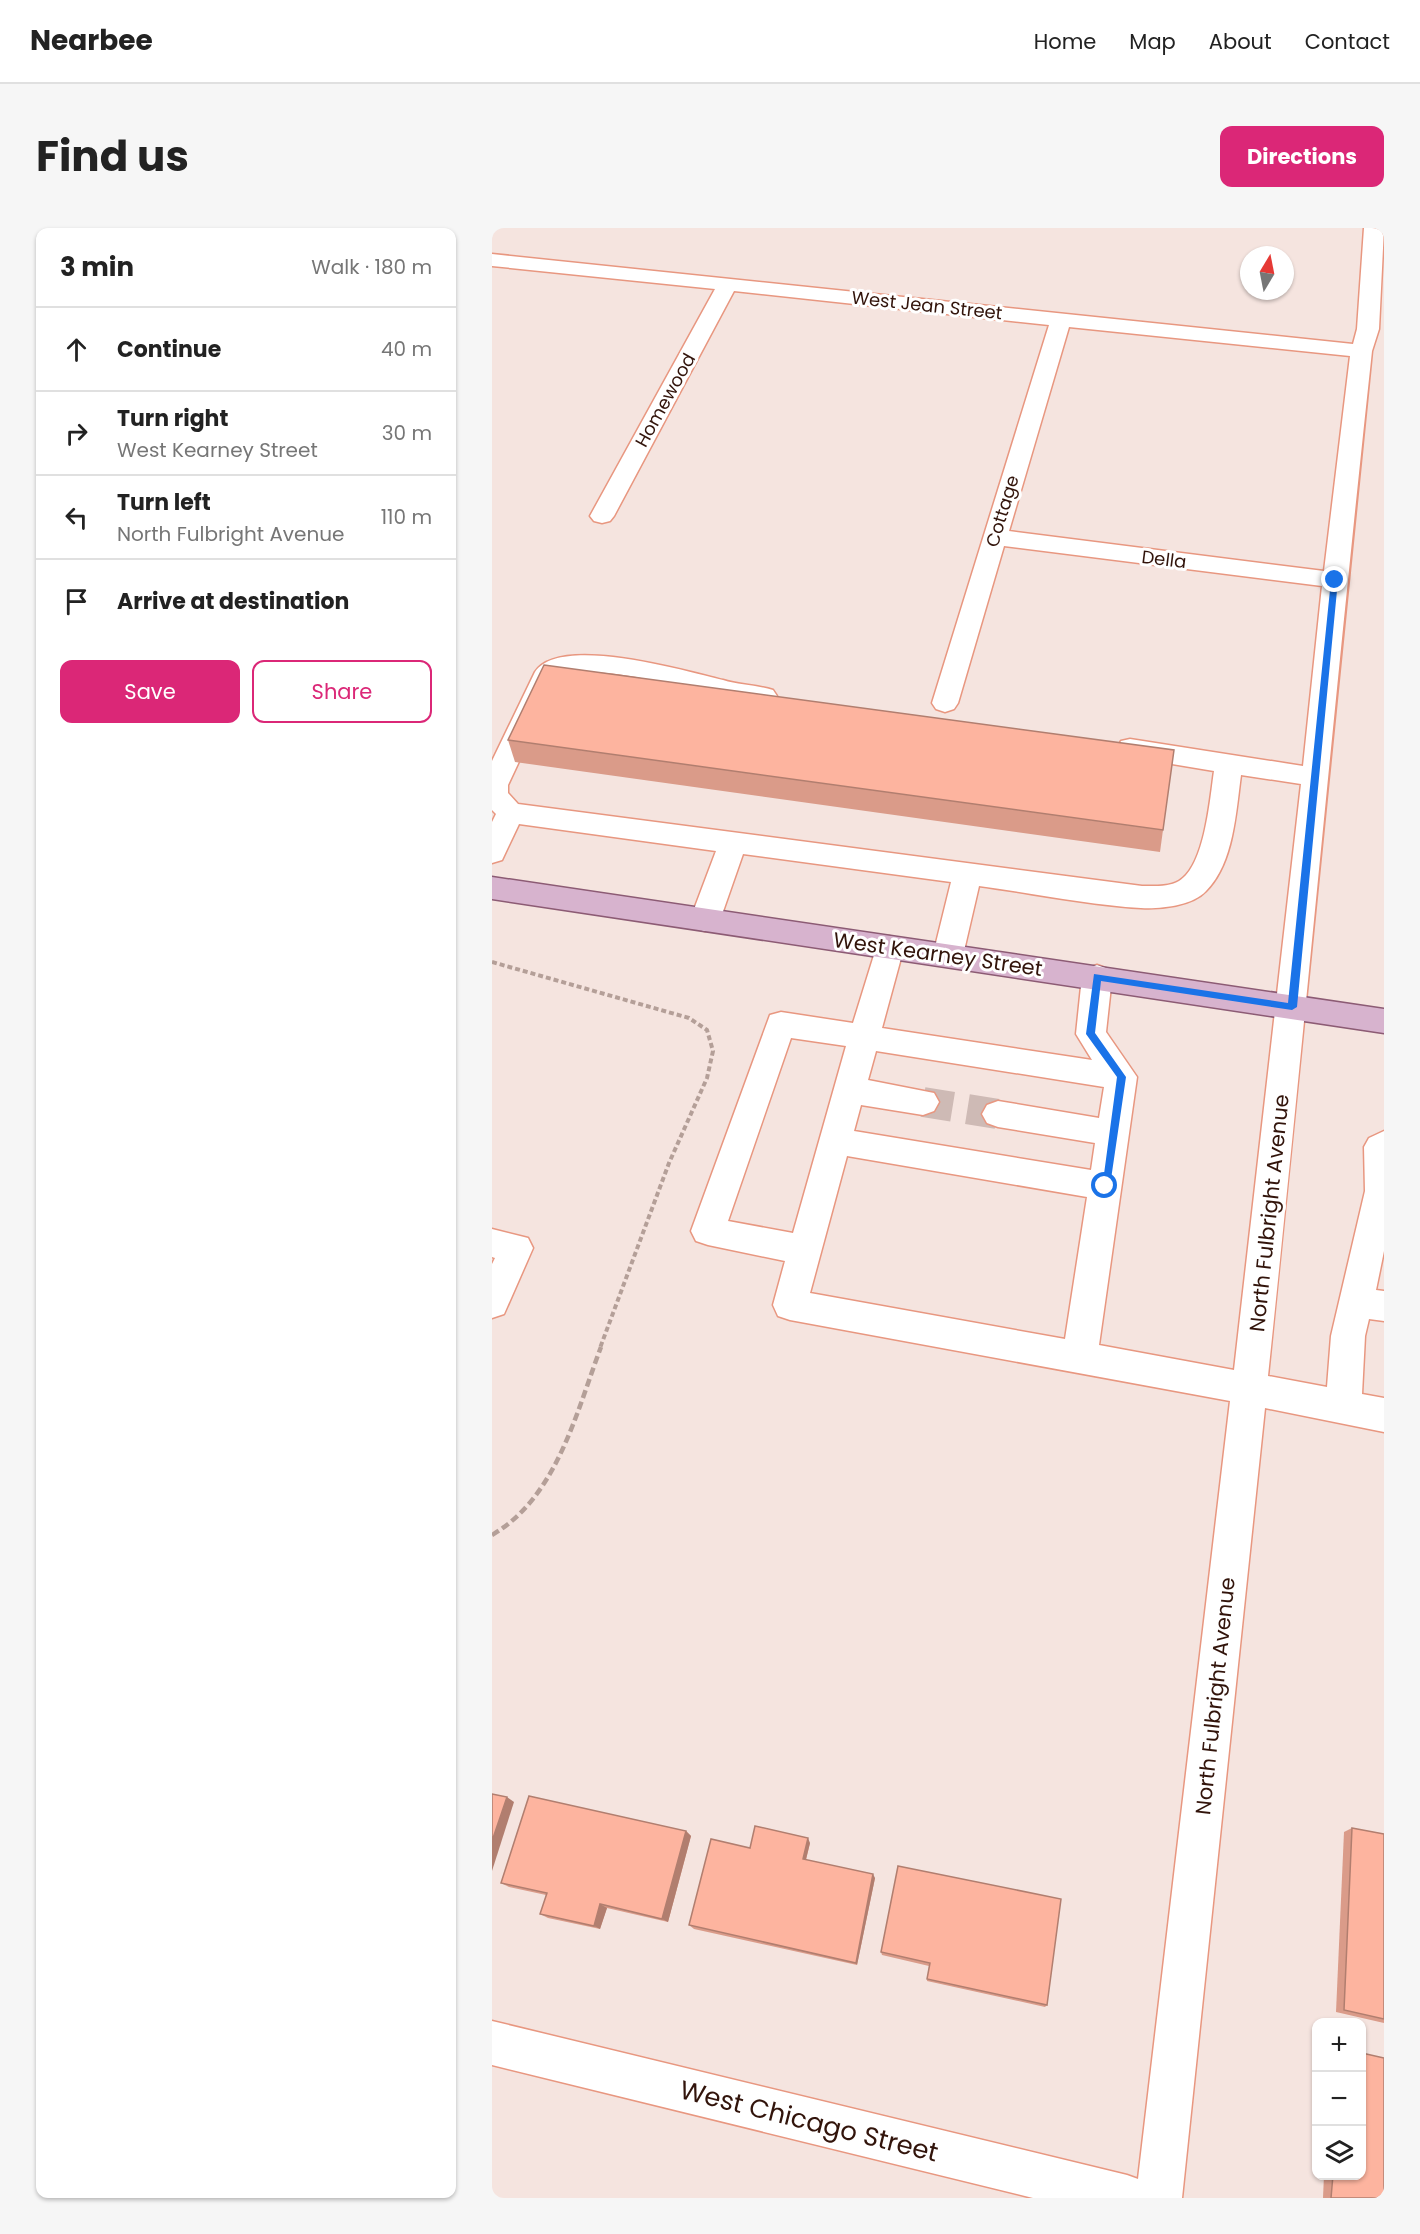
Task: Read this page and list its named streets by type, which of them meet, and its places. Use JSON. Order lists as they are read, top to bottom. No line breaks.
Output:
{"streets":{"main road":["West Kearney Street"],"street":["West Jean Street","Homewood","Cottage","Della","North Fulbright Avenue","West Chicago Street"]},"crossings":[["West Jean Street","Homewood"],["West Jean Street","Cottage"],["West Jean Street","North Fulbright Avenue"],["Cottage","Della"],["Della","North Fulbright Avenue"],["West Kearney Street","North Fulbright Avenue"]],"north":"top","page":{"header":"Nearbee","nav":["Home","Map","About","Contact"],"title":"Find us","buttons":["Directions",["Save","Share"]],"heading":["3 min","Walk · 180 m"],"list":[["Continue","40 m"],["Turn right","West Kearney Street","30 m"],["Turn left","North Fulbright Avenue","110 m"],"Arrive at destination"],"map_buttons":["+","−"]}}
